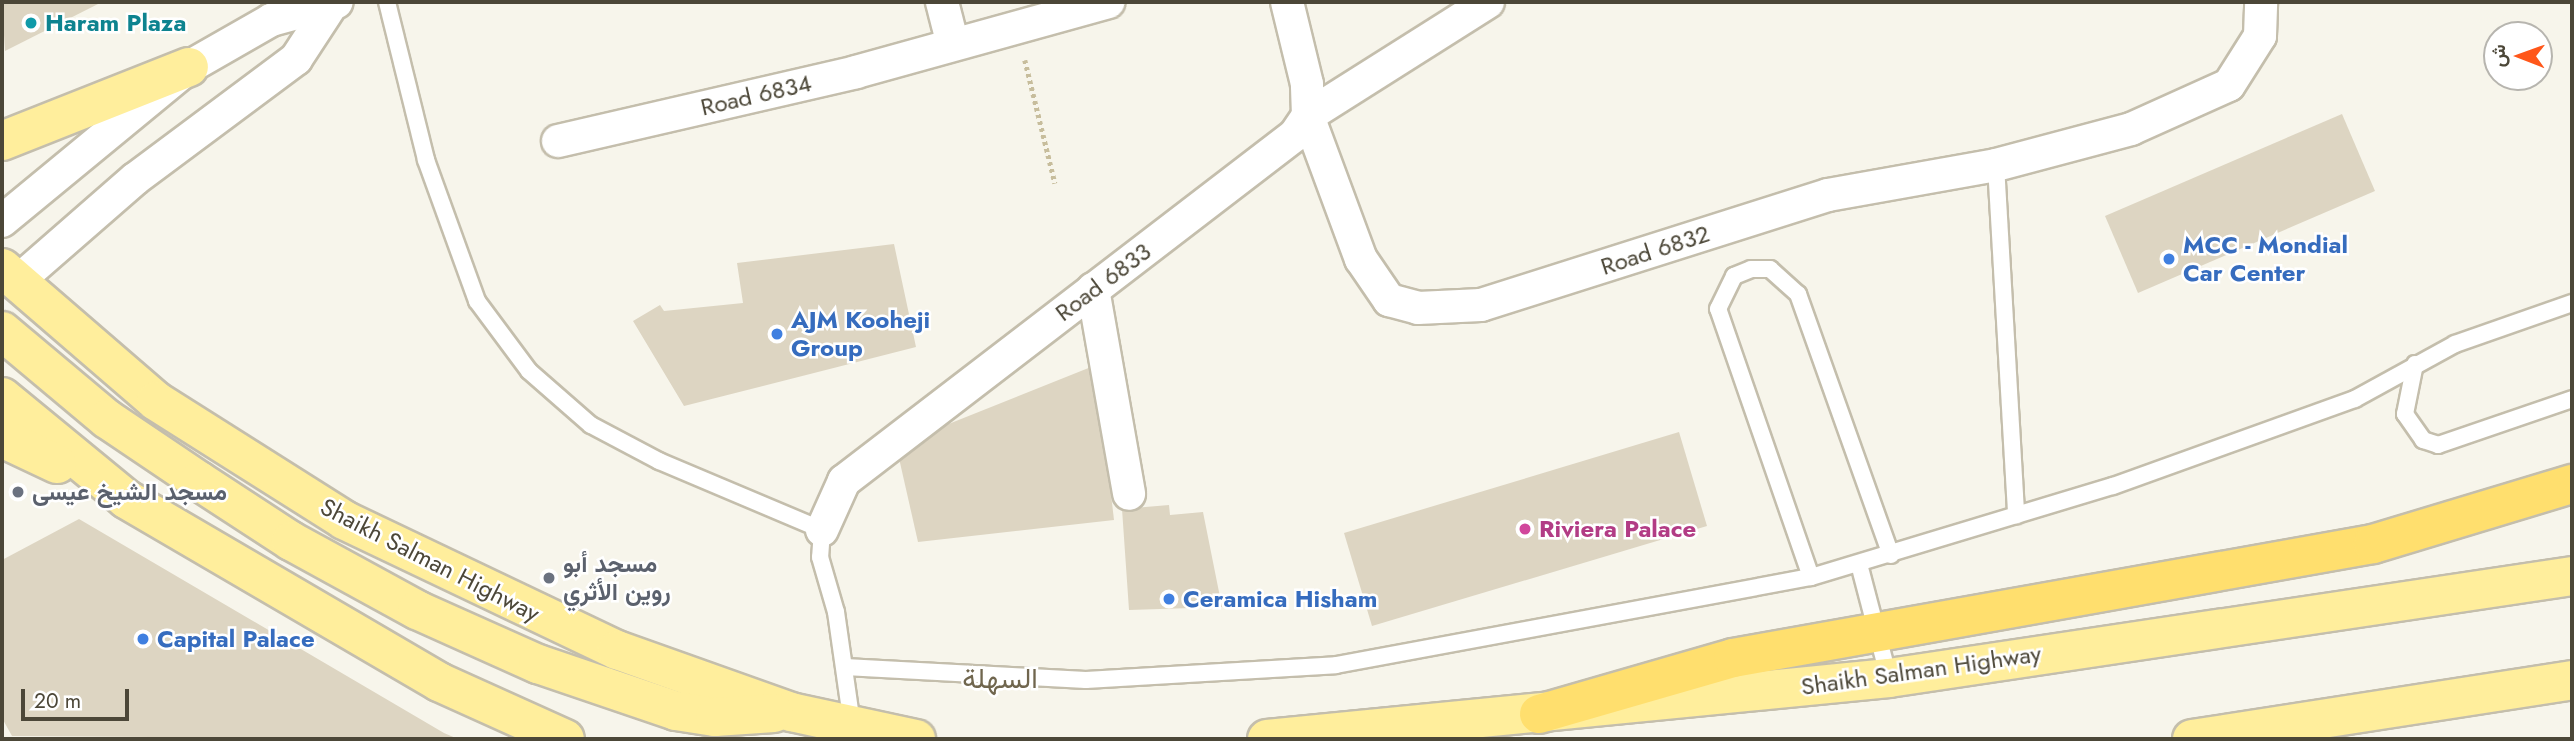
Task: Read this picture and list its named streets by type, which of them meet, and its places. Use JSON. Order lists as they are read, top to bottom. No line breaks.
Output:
{"streets":{"main road":["Shaikh Salman Highway"],"street":["Road 6834","Road 6832","Road 6833"]},"crossings":[["Road 6832","Road 6833"]],"districts":["السهلة"],"places":["Haram Plaza","MCC - Mondial Car Center","AJM Kooheji Group","مسجد الشيخ عيسى","Riviera Palace","مسجد أبو روين الأثري","Ceramica Hisham","Capital Palace"],"scale_bar":"20 m","north":"left"}
